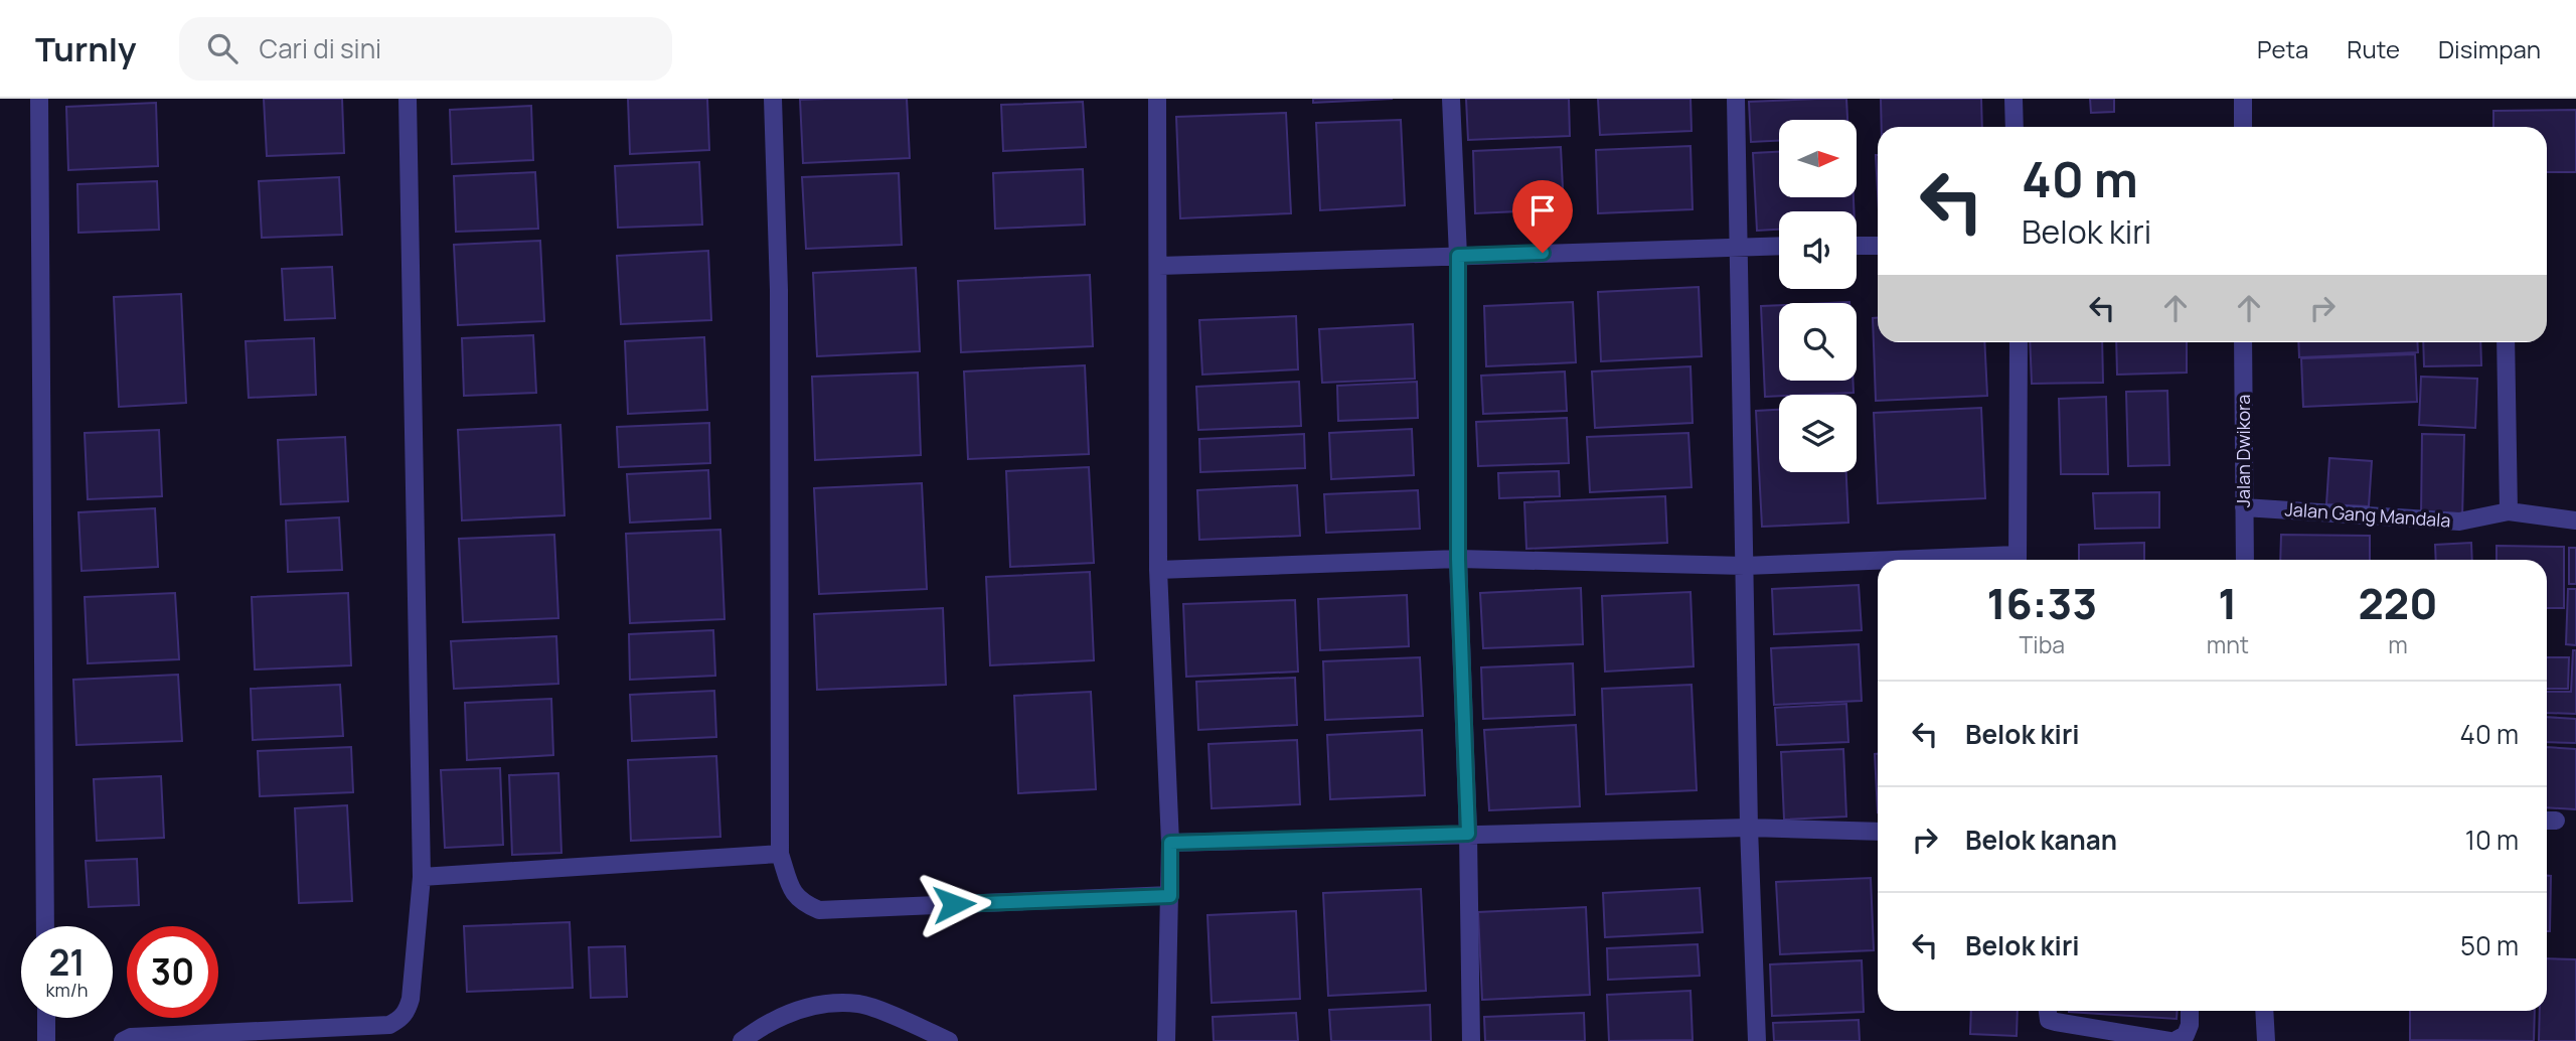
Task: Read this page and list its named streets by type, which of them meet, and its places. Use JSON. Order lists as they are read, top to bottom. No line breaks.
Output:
{"streets":{"street":["Jalan Dwikora","Jalan Gang Mandala"]},"crossings":[["Jalan Dwikora","Jalan Gang Mandala"]],"north":"right","page":{"header":"Turnly","search":"Cari di sini","nav":["Peta","Rute","Disimpan"],"turn":["40 m","Belok kiri"],"eta":["16:33","Tiba","1","mnt","220","m"],"list":[{"name":"Belok kiri","value":"40 m"},{"name":"Belok kanan","value":"10 m"},{"name":"Belok kiri","value":"50 m"}],"speed":"21 km/h","limit":"30"}}
